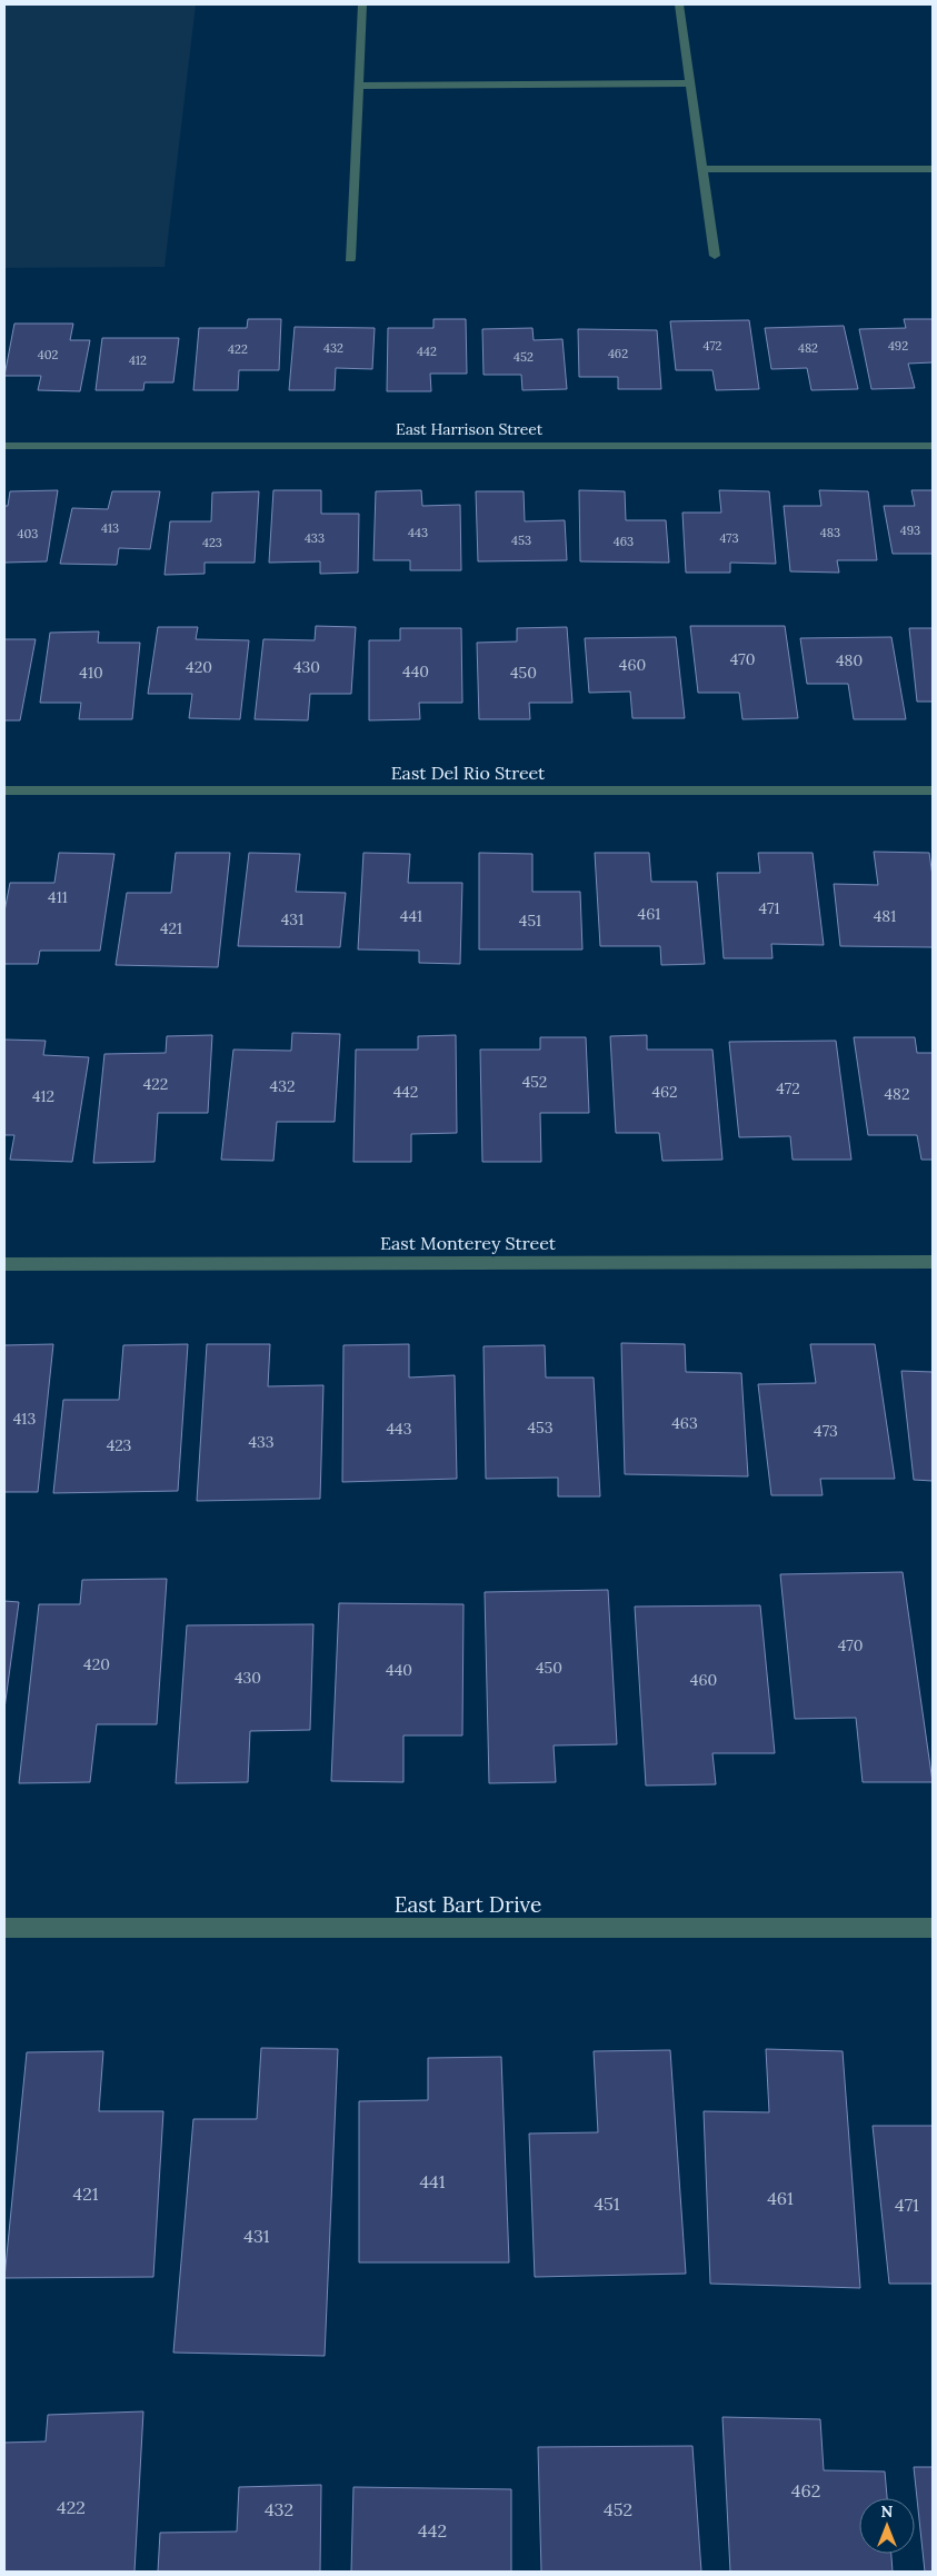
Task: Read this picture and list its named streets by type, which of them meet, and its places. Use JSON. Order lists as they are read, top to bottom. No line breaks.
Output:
{"streets":{"street":["East Harrison Street","East Del Rio Street","East Monterey Street","East Bart Drive"]},"house_numbers":["472","492","432","482","422","442","462","402","452","412","413","493","443","483","403","433","473","453","463","423","470","480","460","420","430","440","410","450","411","471","461","441","481","431","451","421","452","422","432","472","442","462","482","412","413","463","453","443","473","433","423","470","420","450","440","430","460","441","421","461","451","471","431","462","422","432","452","442"],"north":"top"}
